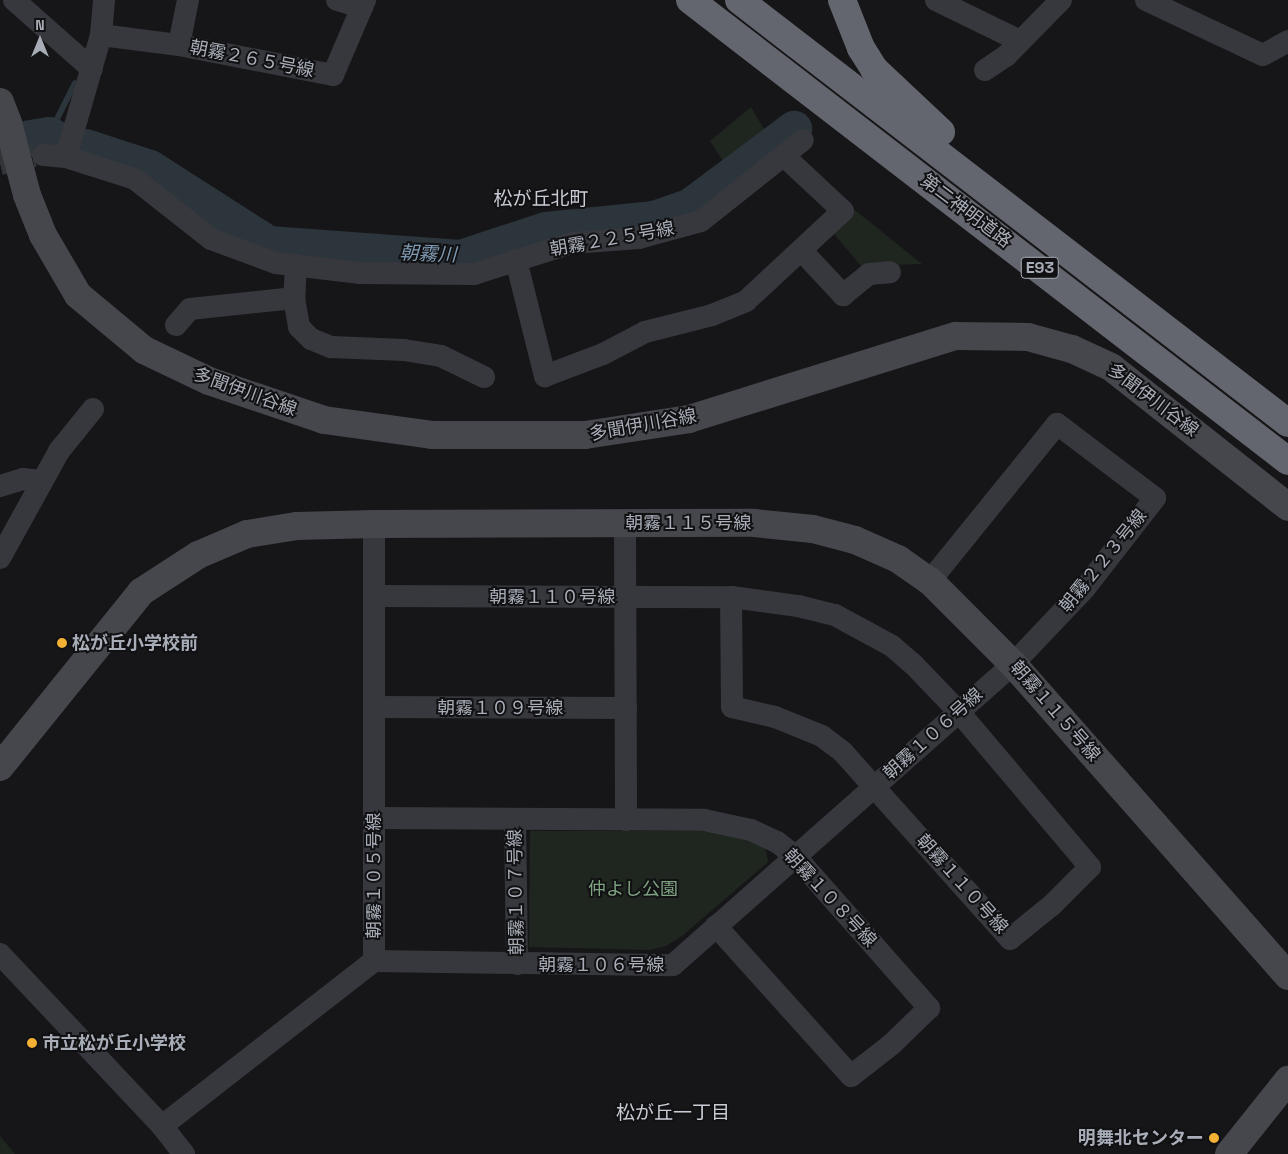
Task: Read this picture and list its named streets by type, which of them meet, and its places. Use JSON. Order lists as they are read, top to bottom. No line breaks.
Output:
{"streets":{"highway":["第二神明道路","E93"],"street":["朝霧２６５号線","朝霧２２５号線","多聞伊川谷線","朝霧１１５号線","朝霧２２３号線","朝霧１１０号線","朝霧１０９号線","朝霧１０６号線","朝霧１０５号線","朝霧１０７号線","朝霧１０８号線"]},"crossings":[["朝霧１１５号線","朝霧２２３号線"],["朝霧１１５号線","朝霧１０６号線"],["朝霧１１５号線","朝霧１０５号線"],["朝霧２２３号線","朝霧１０６号線"],["朝霧１１０号線","朝霧１０６号線"],["朝霧１１０号線","朝霧１０５号線"],["朝霧１０９号線","朝霧１０５号線"],["朝霧１０６号線","朝霧１０５号線"],["朝霧１０６号線","朝霧１０７号線"],["朝霧１０６号線","朝霧１０８号線"],["朝霧１０５号線","朝霧１０８号線"],["朝霧１０７号線","朝霧１０８号線"]],"districts":["松が丘北町","松が丘一丁目"],"water":["朝霧川"],"parks":["仲よし公園"],"places":["松が丘小学校前","市立松が丘小学校","明舞北センター"],"north":"top"}
